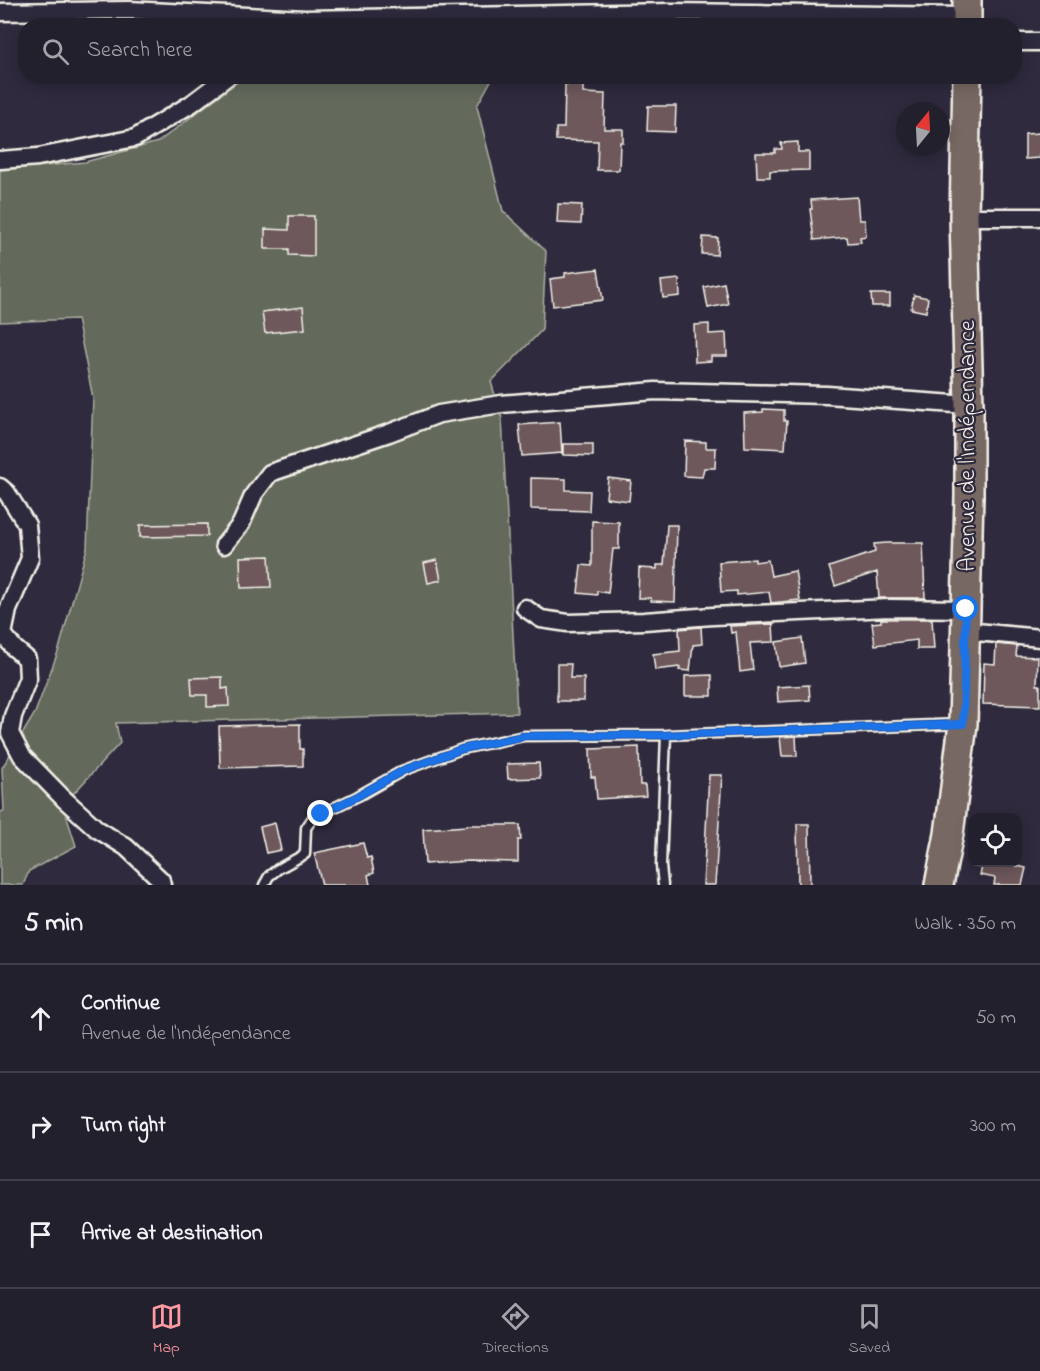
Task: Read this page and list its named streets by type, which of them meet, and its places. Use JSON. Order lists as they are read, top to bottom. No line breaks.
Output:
{"streets":{"main road":["Avenue de l'Indépendance"]},"north":"top","page":{"search":"Search here","heading":["5 min","Walk · 350 m"],"list":[["Continue","Avenue de l'Indépendance","50 m"],["Turn right","300 m"],"Arrive at destination"],"nav":["Map","Directions","Saved"]}}
